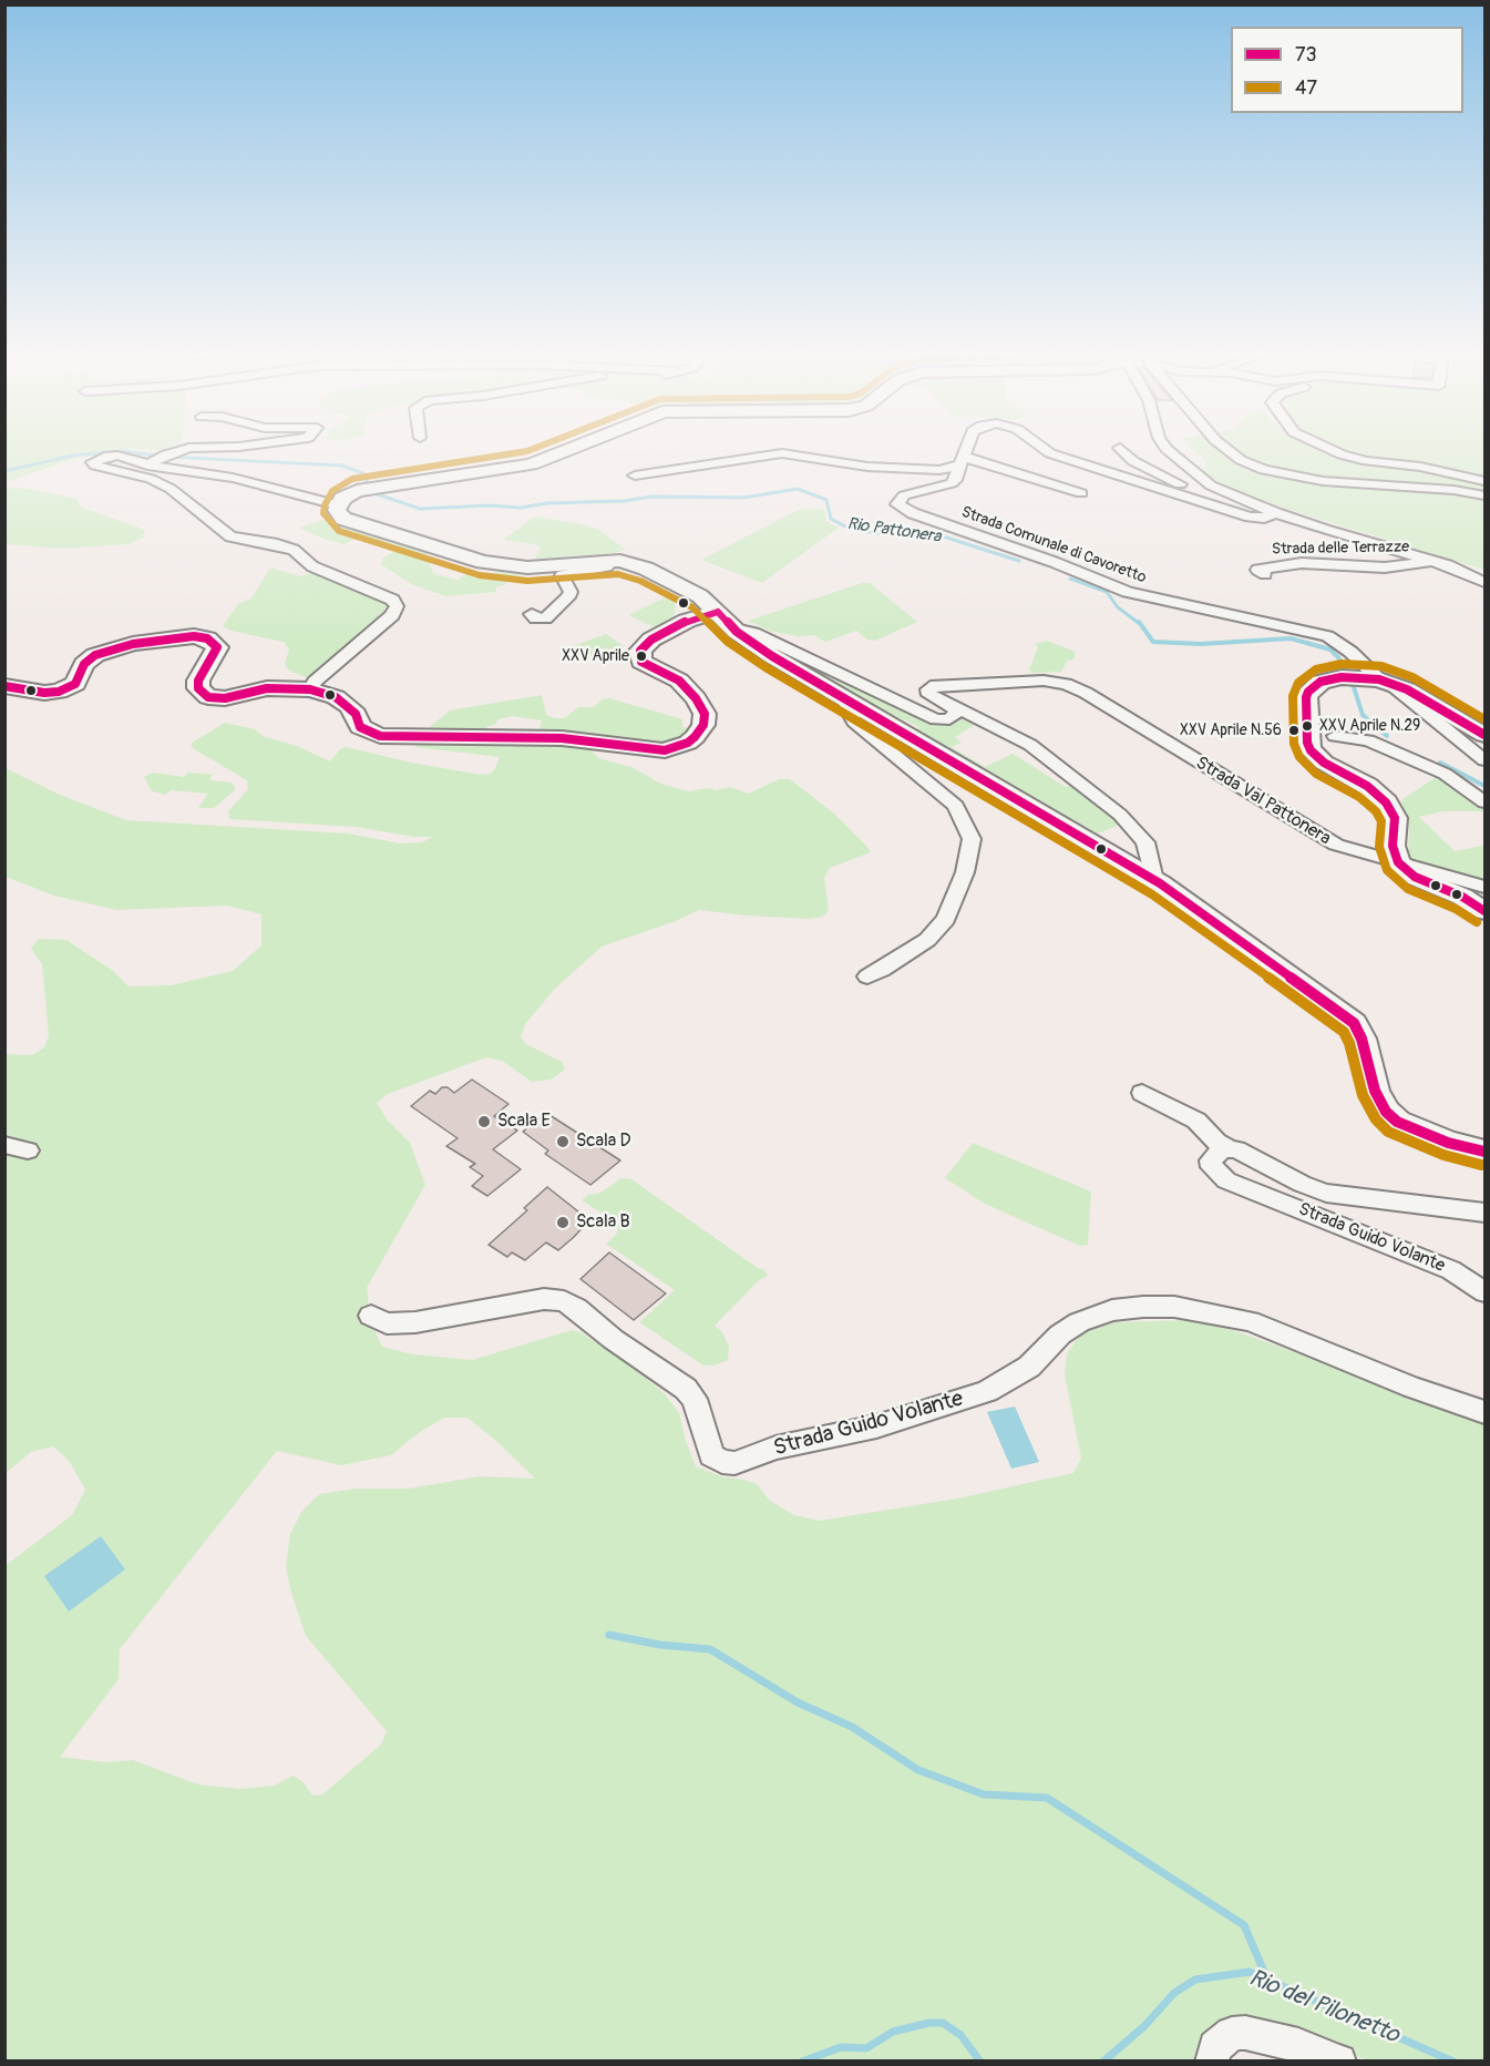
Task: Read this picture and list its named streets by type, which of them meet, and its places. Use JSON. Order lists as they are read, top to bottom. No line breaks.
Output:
{"streets":{"street":["Strada Comunale di Cavoretto","Strada delle Terrazze","Strada Val Pattonera","Strada Guido Volante"]},"crossings":[["Strada Comunale di Cavoretto","Strada delle Terrazze"]],"water":["Rio Pattonera","Rio del Pilonetto"],"places":["XXV Aprile","XXV Aprile N.29","XXV Aprile N.56","Scala E","Scala D","Scala B"],"lines":["transit line 47","transit line 73"],"legend":["73","47"]}
